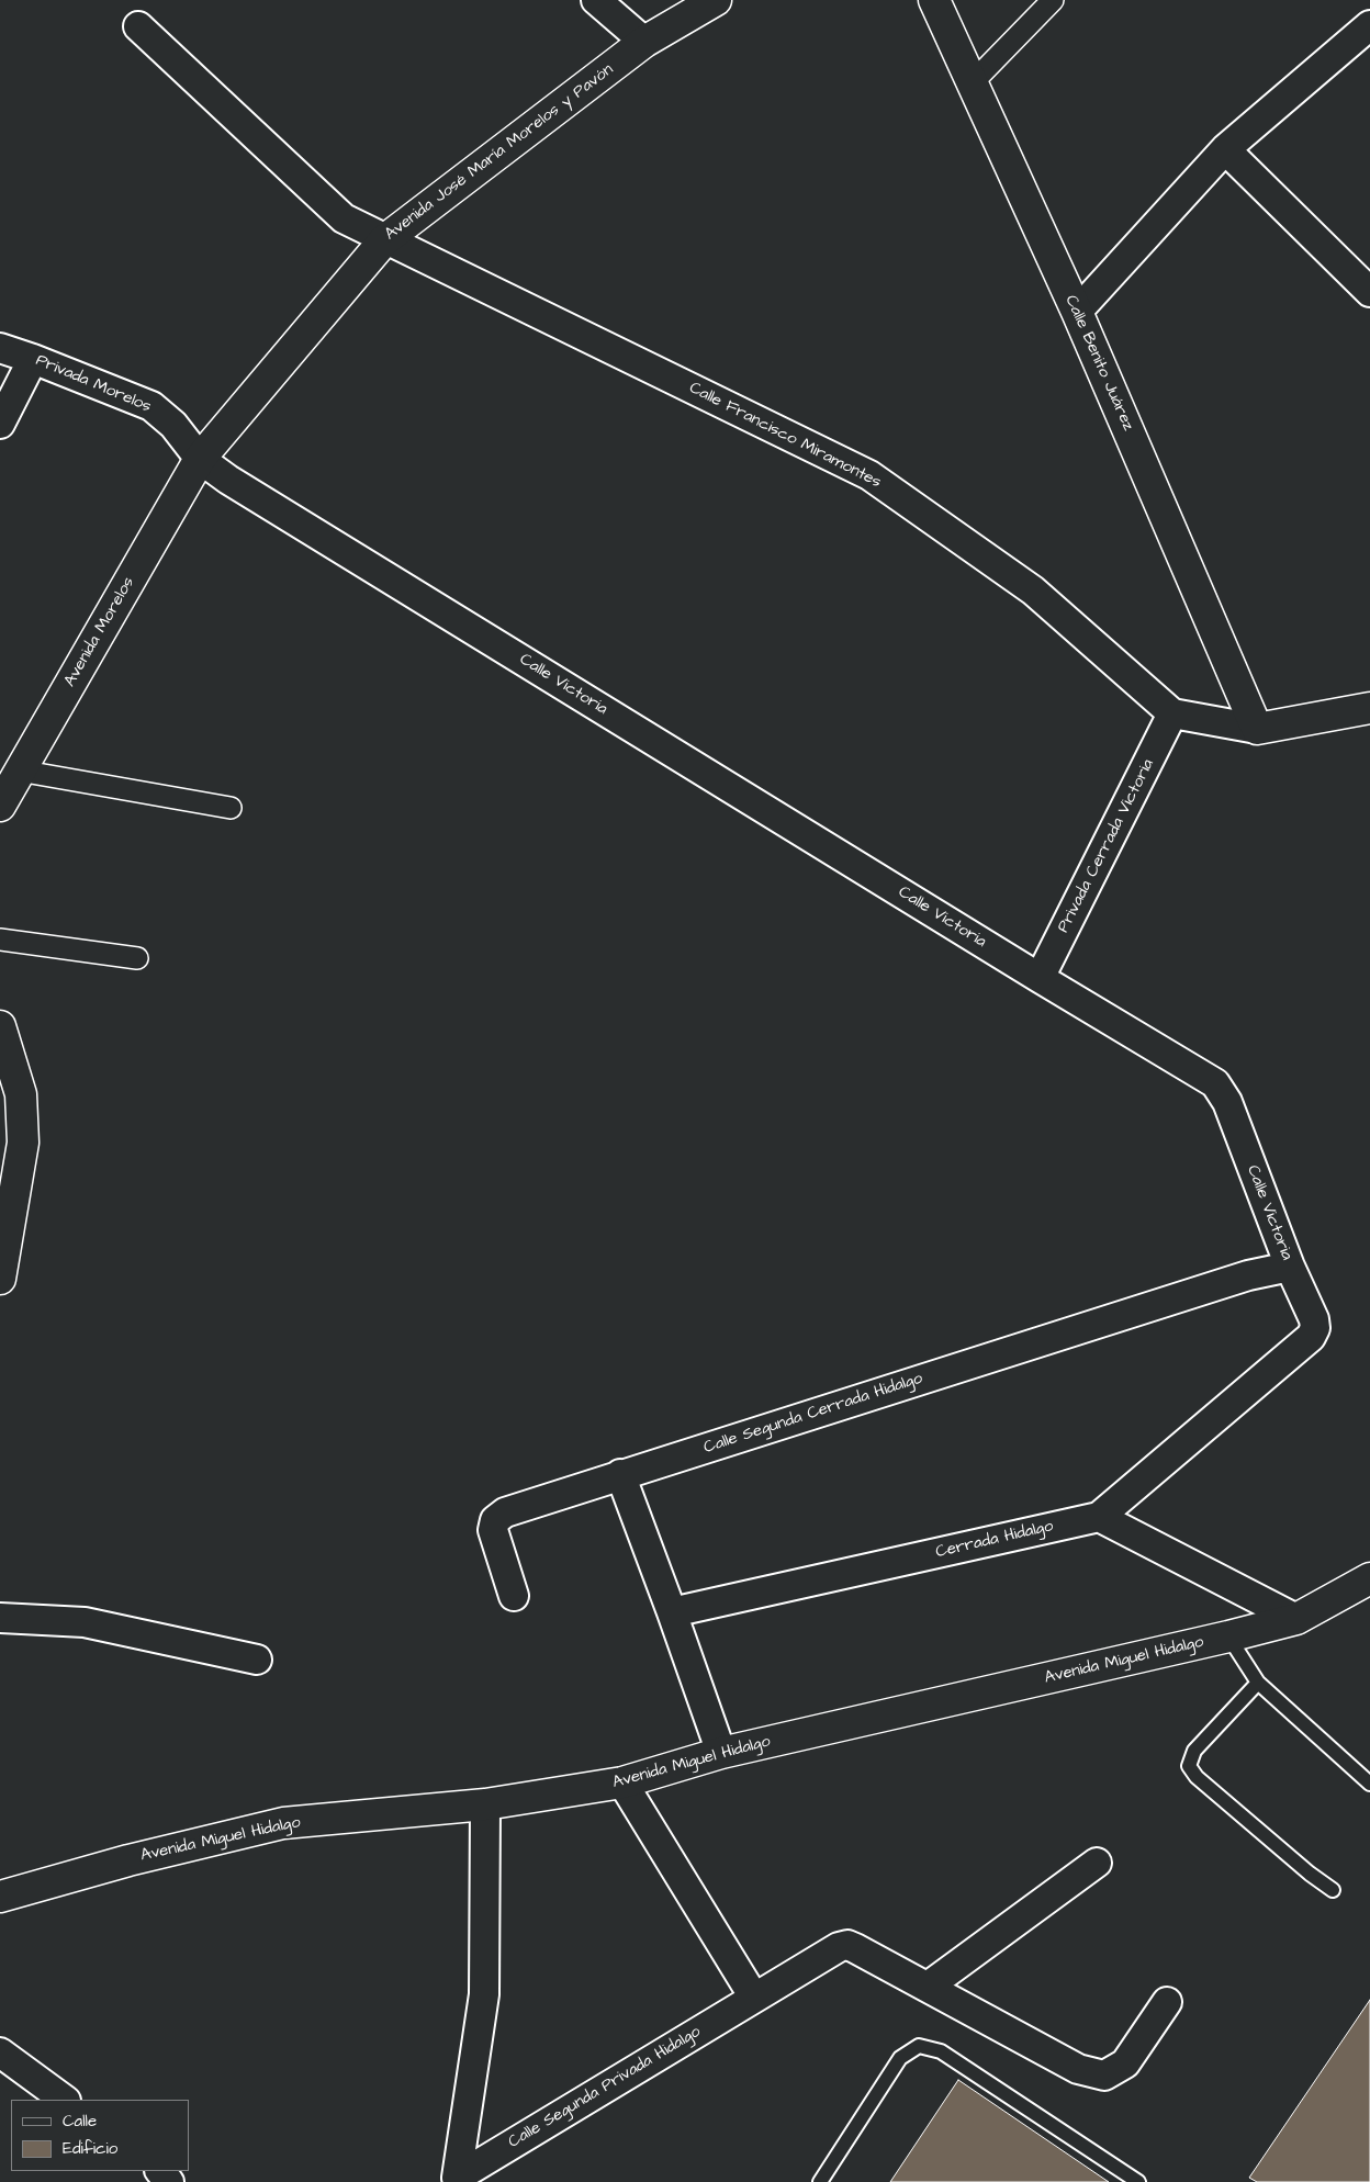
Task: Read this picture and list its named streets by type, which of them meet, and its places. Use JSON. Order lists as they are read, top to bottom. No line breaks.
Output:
{"streets":{"street":["Avenida José María Morelos y Pavón","Calle Benito Juárez","Privada Morelos","Calle Francisco Miramontes","Avenida Morelos","Calle Victoria","Privada Cerrada Victoria","Calle Segunda Cerrada Hidalgo","Cerrada Hidalgo","Avenida Miguel Hidalgo","Calle Segunda Privada Hidalgo"]},"crossings":[["Avenida José María Morelos y Pavón","Privada Morelos"],["Avenida José María Morelos y Pavón","Calle Francisco Miramontes"],["Avenida José María Morelos y Pavón","Avenida Morelos"],["Avenida José María Morelos y Pavón","Calle Victoria"],["Privada Morelos","Avenida Morelos"],["Privada Morelos","Calle Victoria"],["Calle Francisco Miramontes","Privada Cerrada Victoria"],["Avenida Morelos","Calle Victoria"],["Calle Victoria","Privada Cerrada Victoria"],["Calle Victoria","Calle Segunda Cerrada Hidalgo"],["Calle Victoria","Cerrada Hidalgo"]],"legend":["Calle","Edificio"]}
